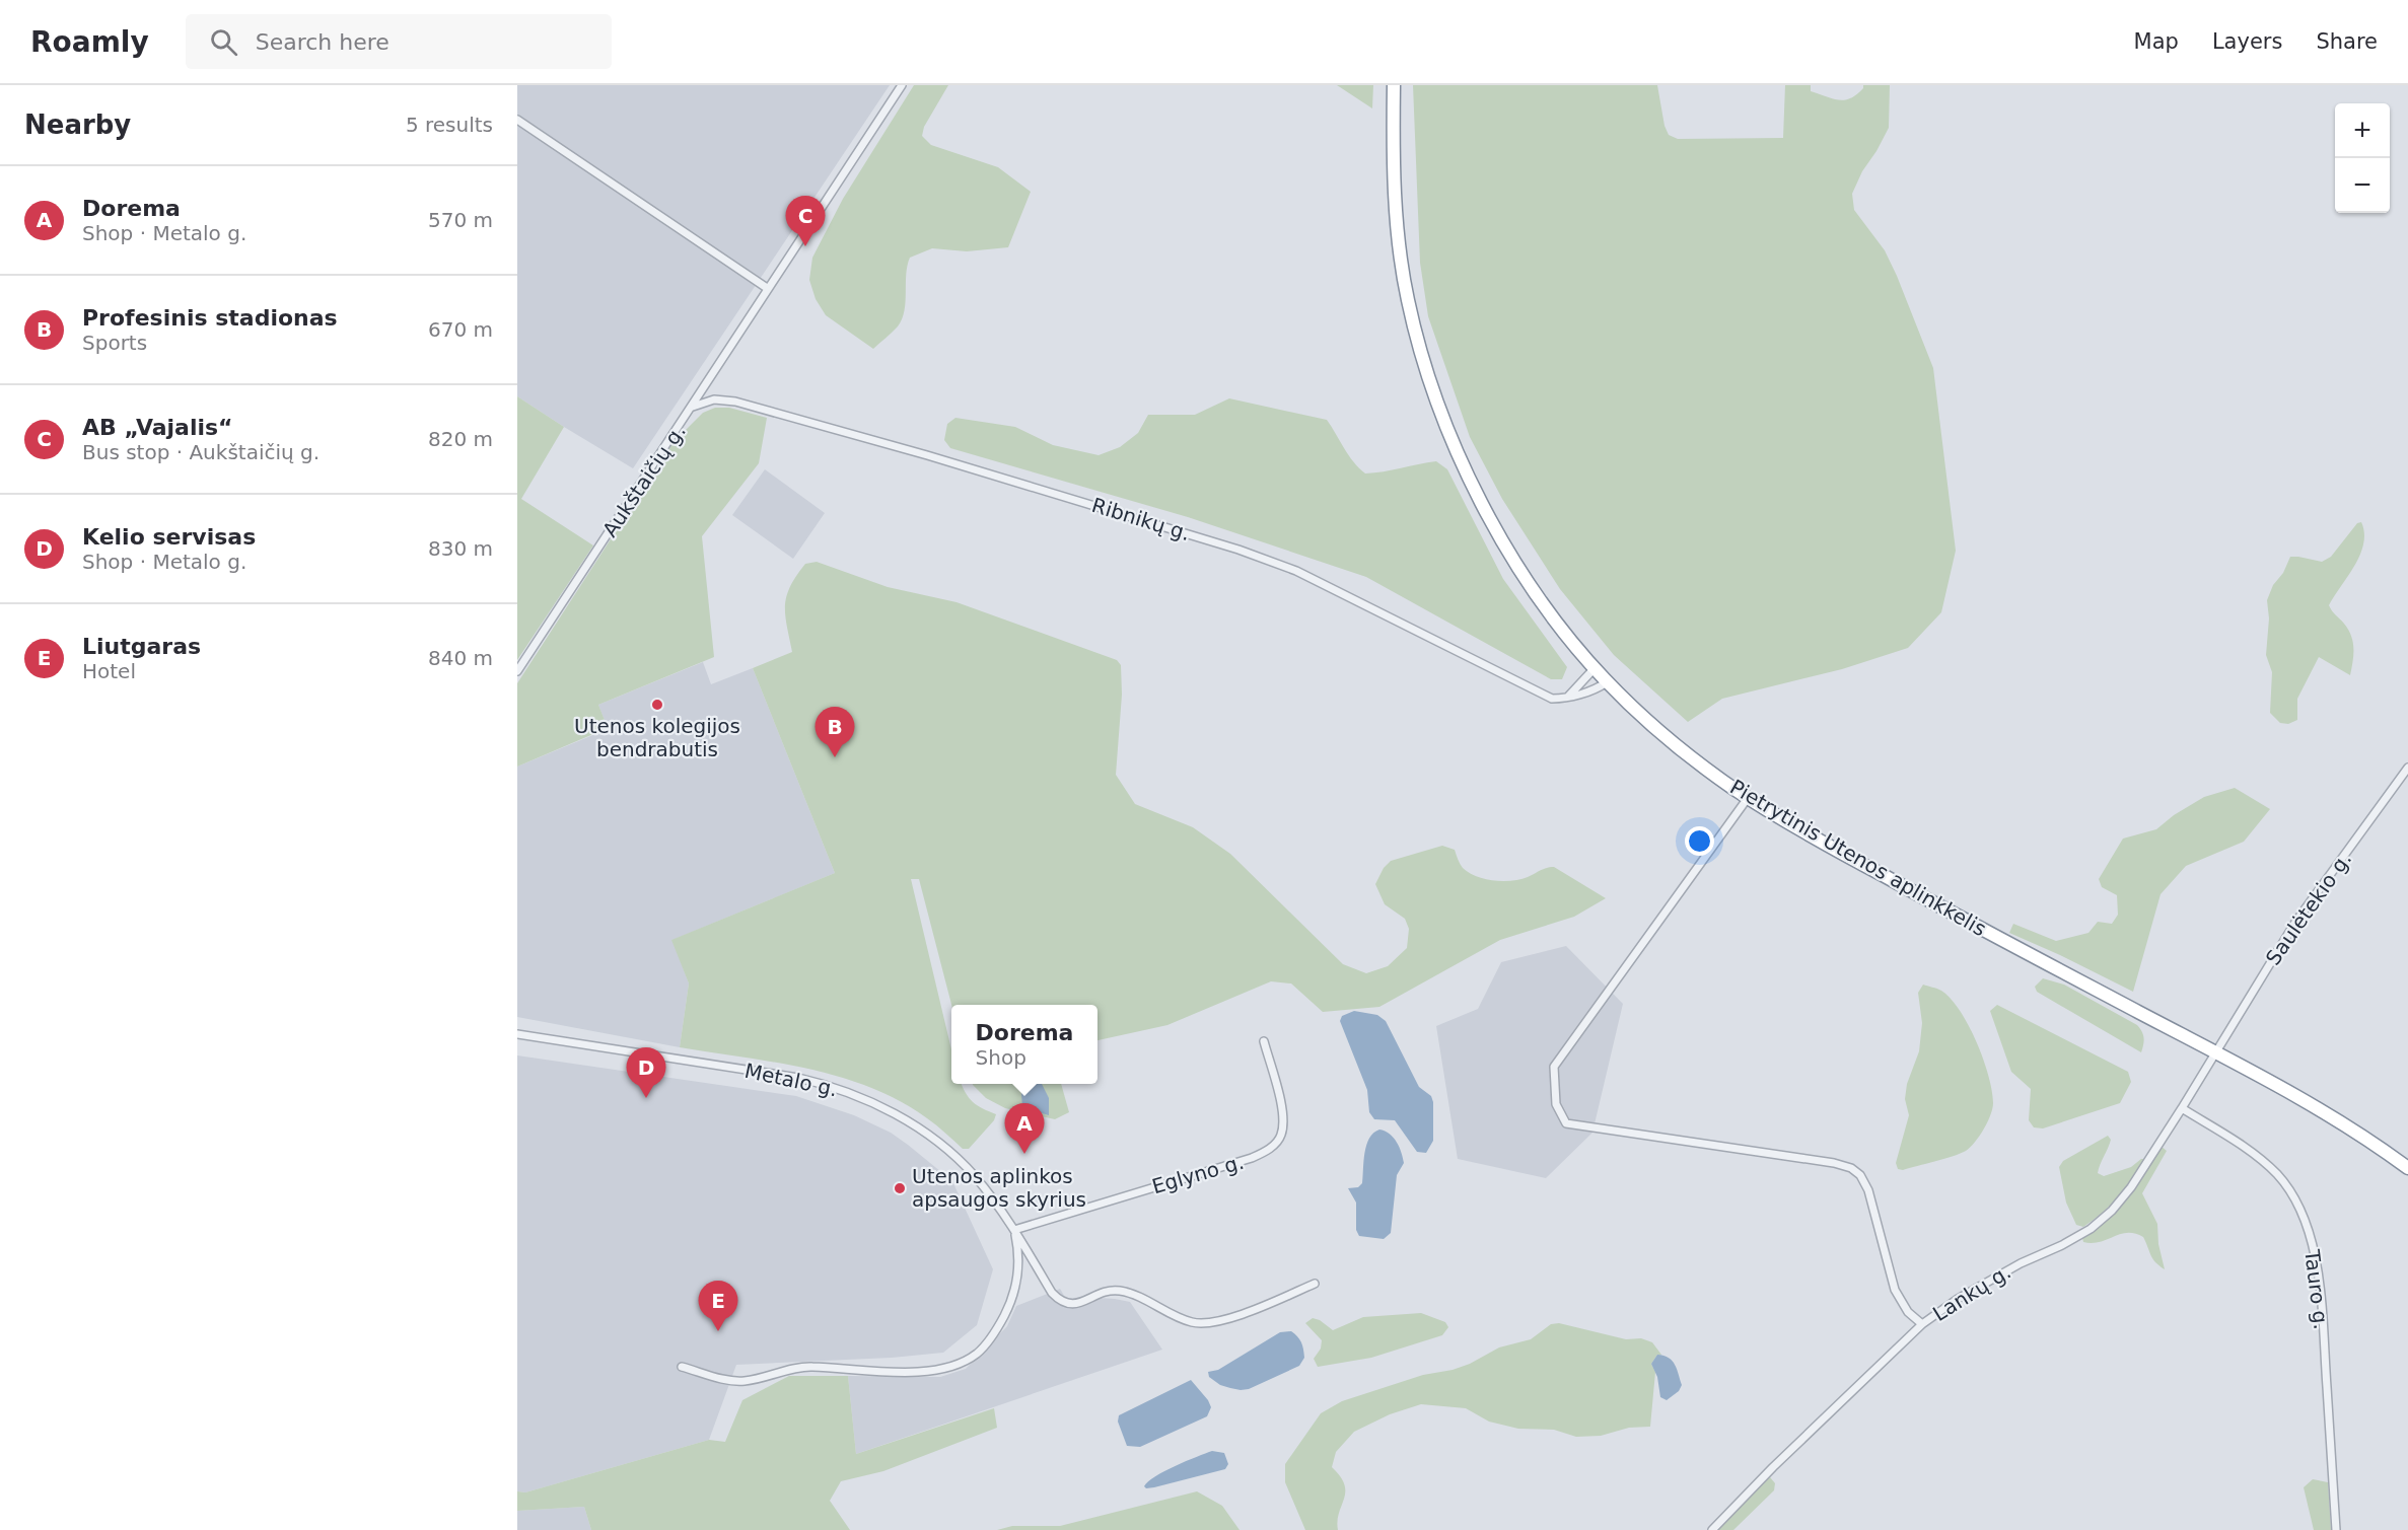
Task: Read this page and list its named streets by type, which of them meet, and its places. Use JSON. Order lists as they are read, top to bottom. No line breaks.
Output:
{"streets":{"highway":["Pietrytinis Utenos aplinkkelis"],"street":["Aukštaičių g.","Ribnikų g.","Saulėtekio g.","Metalo g.","Eglyno g.","Tauro g.","Lankų g."]},"crossings":[["Aukštaičių g.","Ribnikų g."],["Ribnikų g.","Pietrytinis Utenos aplinkkelis"],["Pietrytinis Utenos aplinkkelis","Saulėtekio g."],["Pietrytinis Utenos aplinkkelis","Lankų g."],["Saulėtekio g.","Lankų g."],["Metalo g.","Eglyno g."],["Tauro g.","Lankų g."]],"places":["Utenos kolegijos bendrabutis","Utenos aplinkos apsaugos skyrius"],"page":{"header":"Roamly","search":"Search here","nav":["Map","Layers","Share"],"heading":["Nearby","5 results"],"map_buttons":["+","−"],"list":[{"mark":"A","name":"Dorema","note":"Shop · Metalo g.","value":"570 m"},{"mark":"B","name":"Profesinis stadionas","note":"Sports","value":"670 m"},{"mark":"C","name":"AB „Vajalis“","note":"Bus stop · Aukštaičių g.","value":"820 m"},{"mark":"D","name":"Kelio servisas","note":"Shop · Metalo g.","value":"830 m"},{"mark":"E","name":"Liutgaras","note":"Hotel","value":"840 m"}],"pins":["C","B","D","A","E"],"popup":["Dorema","Shop"]}}
